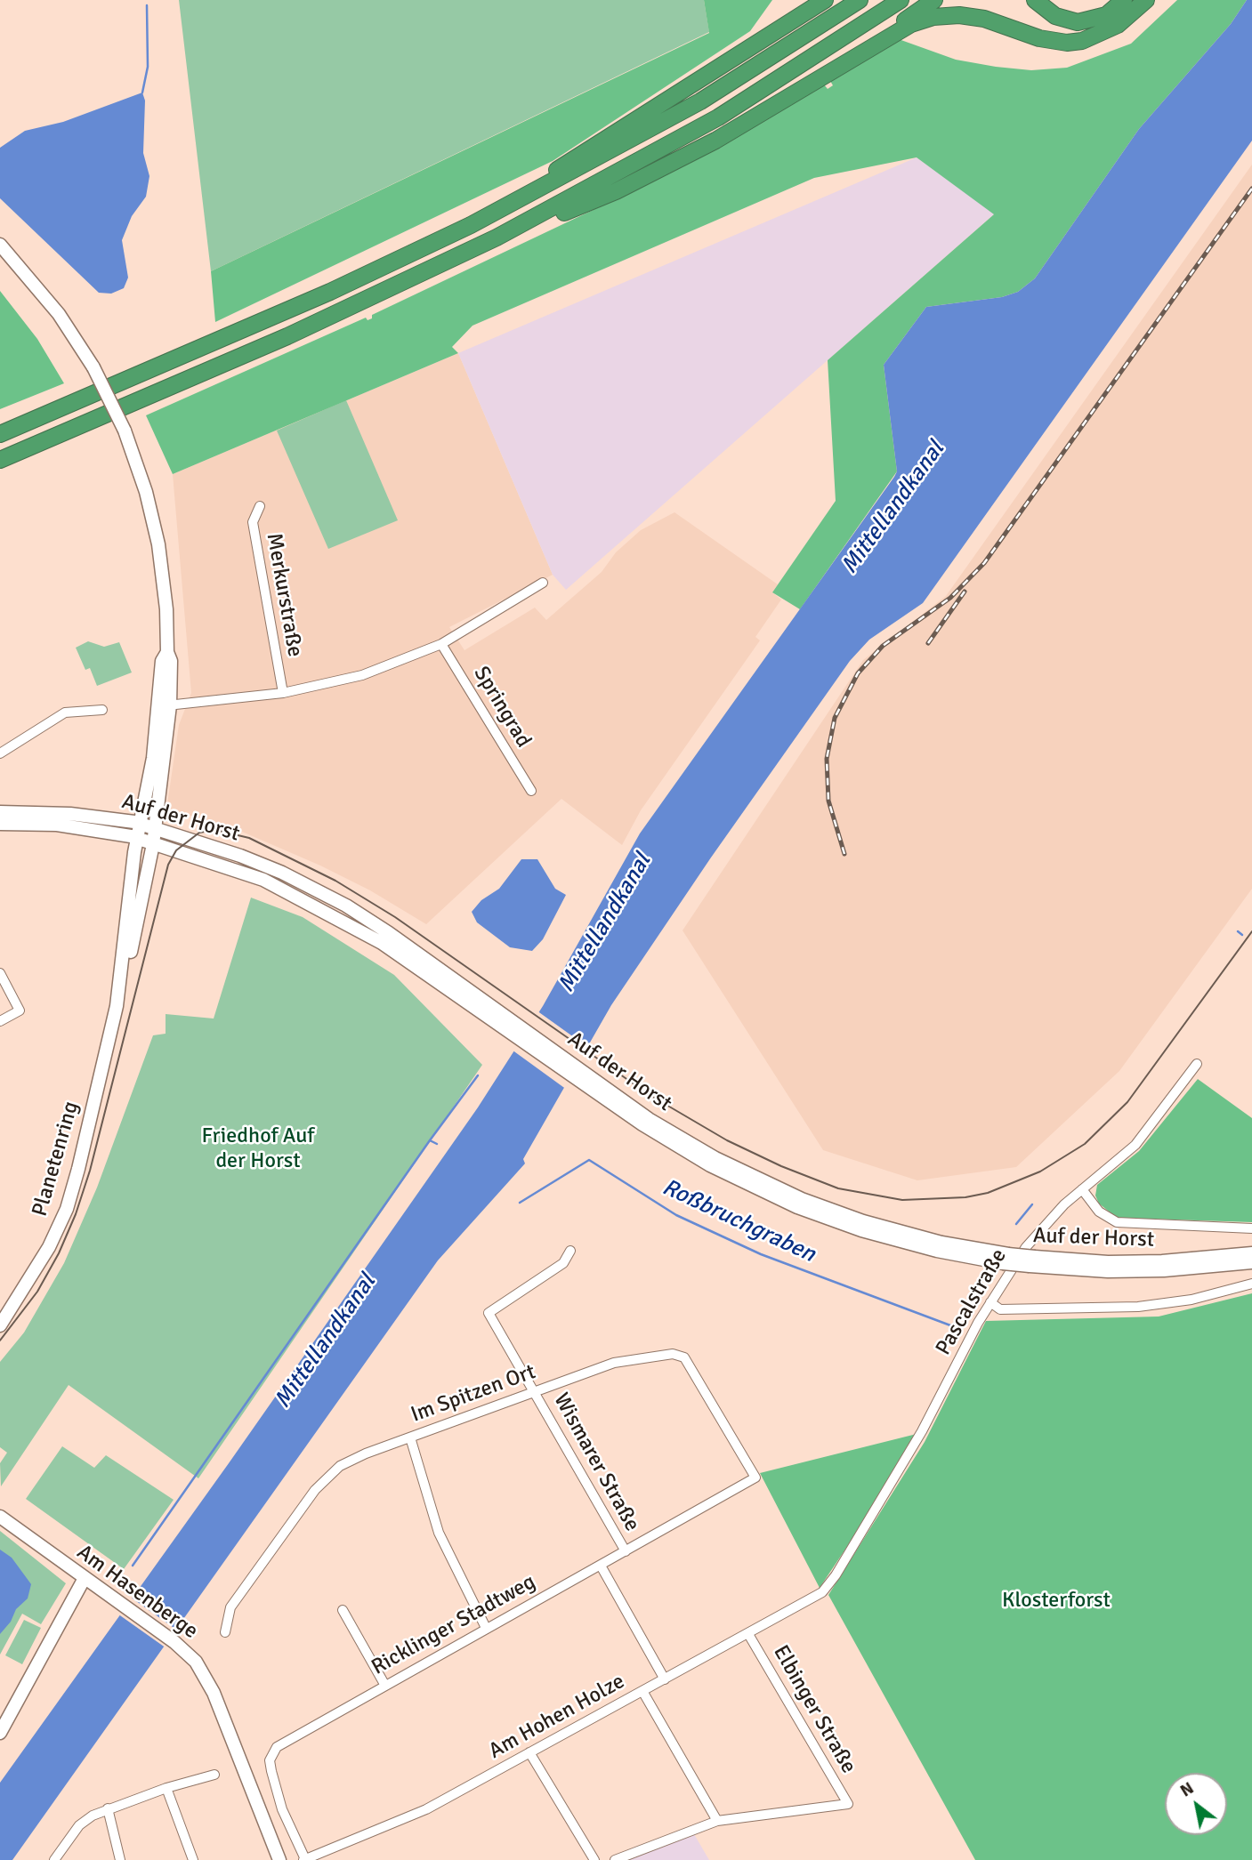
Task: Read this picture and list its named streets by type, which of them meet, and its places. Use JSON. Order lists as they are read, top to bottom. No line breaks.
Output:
{"streets":{"street":["Merkurstraße","Springrad","Auf der Horst","Planetenring","Pascalstraße","Im Spitzen Ort","Wismarer Straße","Am Hasenberge","Ricklinger Stadtweg","Elbinger Straße","Am Hohen Holze"]},"crossings":[["Merkurstraße","Springrad"],["Merkurstraße","Planetenring"],["Auf der Horst","Planetenring"],["Auf der Horst","Pascalstraße"],["Pascalstraße","Am Hohen Holze"],["Im Spitzen Ort","Wismarer Straße"],["Im Spitzen Ort","Ricklinger Stadtweg"],["Wismarer Straße","Ricklinger Stadtweg"],["Ricklinger Stadtweg","Am Hohen Holze"],["Elbinger Straße","Am Hohen Holze"]],"water":["Mittellandkanal","Roßbruchgraben"],"parks":["Friedhof Auf der Horst","Klosterforst"],"north":"top left"}
